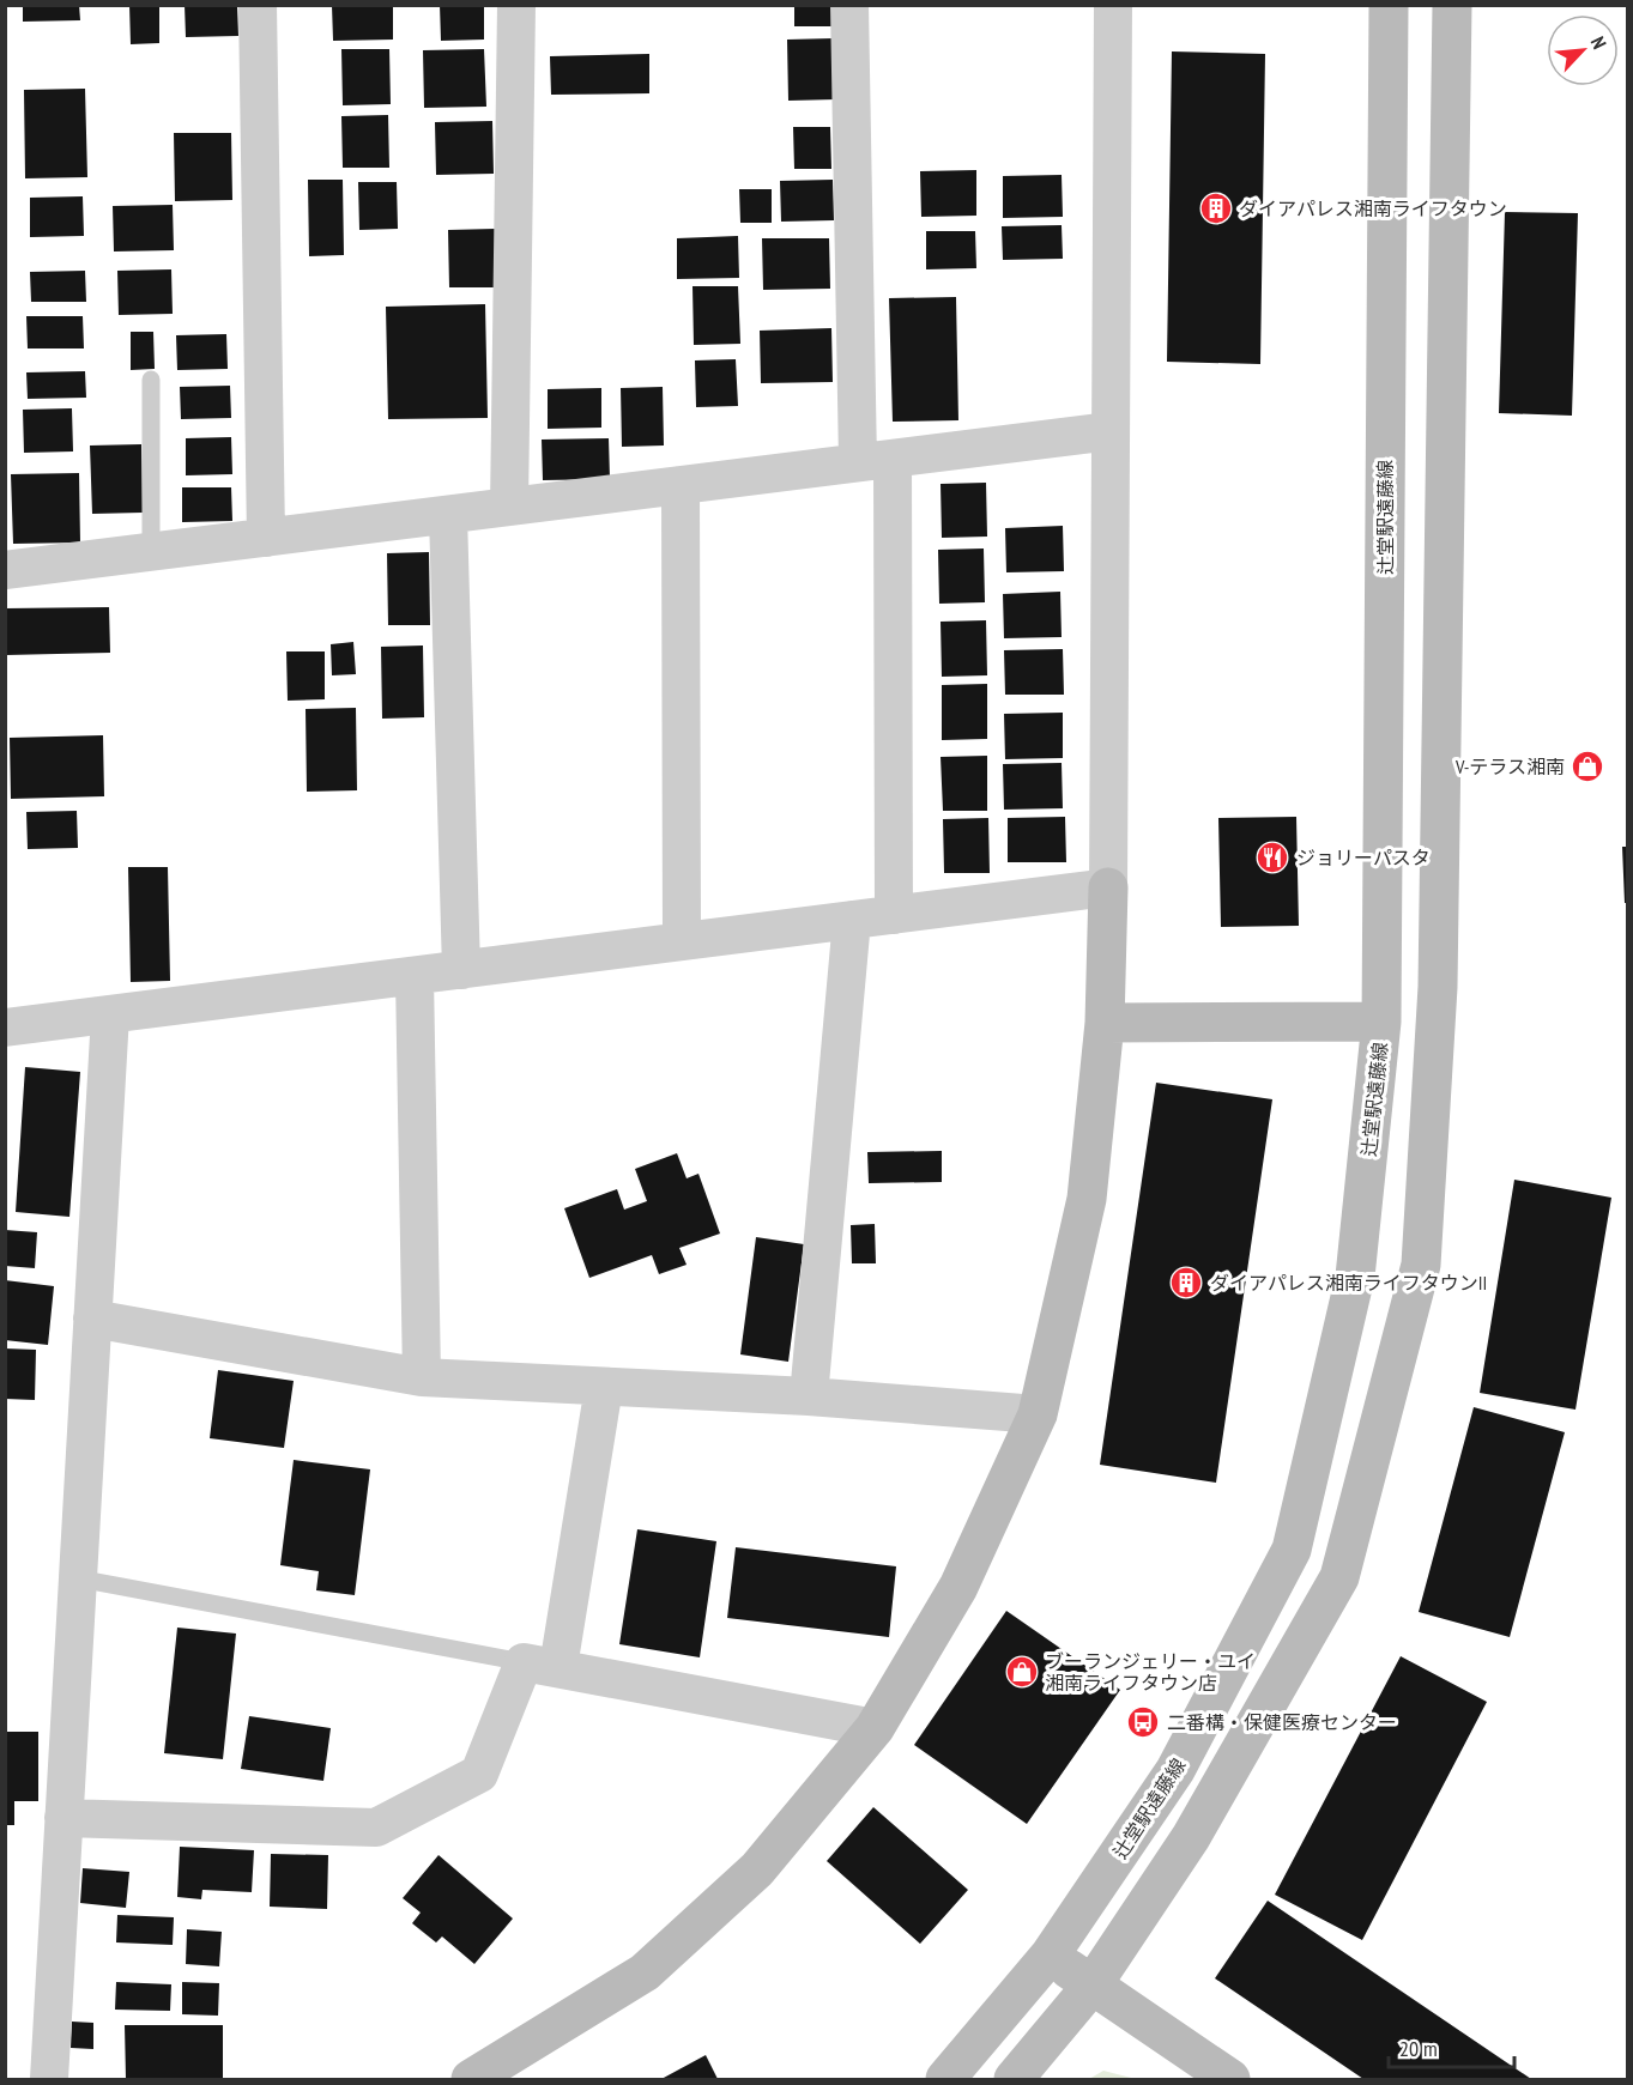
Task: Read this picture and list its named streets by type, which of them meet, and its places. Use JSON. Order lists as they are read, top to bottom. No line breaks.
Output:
{"streets":{"street":["辻堂駅遠藤線"]},"places":{"building":["ダイアパレス湘南ライフタウン","ダイアパレス湘南ライフタウンII"],"shop":["V-テラス湘南","ブーランジェリー・ユイ 湘南ライフタウン店"],"restaurant":["ジョリーパスタ"],"bus stop":["二番構・保健医療センター"]},"scale_bar":"20 m","north":"top right"}
